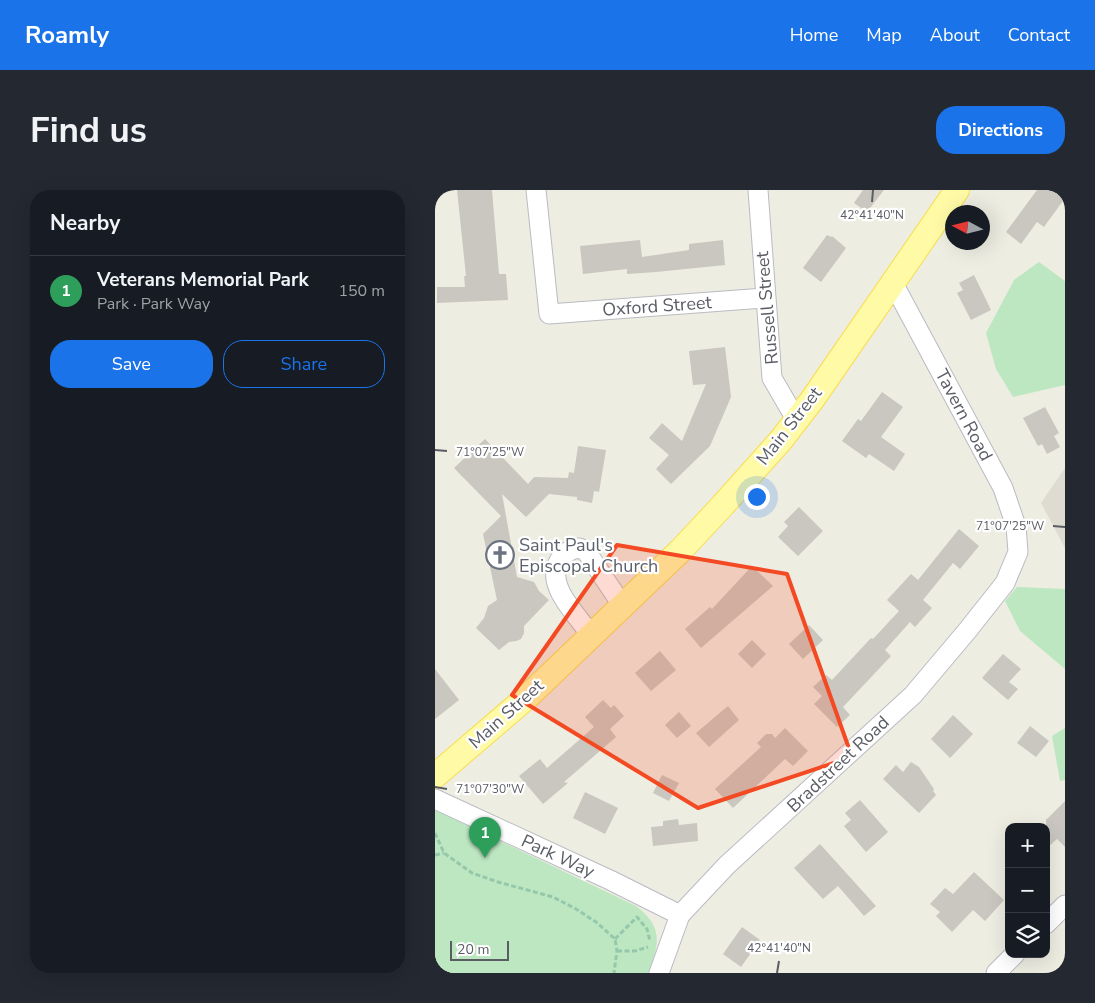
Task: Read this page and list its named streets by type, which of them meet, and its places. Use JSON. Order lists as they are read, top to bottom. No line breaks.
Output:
{"streets":{"main road":["Main Street"],"street":["Oxford Street","Russell Street","Tavern Road","Bradstreet Road","Park Way"]},"crossings":[["Oxford Street","Russell Street"],["Russell Street","Main Street"],["Tavern Road","Main Street"],["Tavern Road","Bradstreet Road"],["Bradstreet Road","Park Way"]],"places":{"church":["Saint Paul's Episcopal Church"]},"scale_bar":"20 m","north":"left","page":{"header":"Roamly","nav":["Home","Map","About","Contact"],"buttons":["Directions",["Save","Share"]],"title":"Find us","heading":"Nearby","list":[{"mark":"1","name":"Veterans Memorial Park","note":"Park · Park Way","value":"150 m"}],"pins":"1","map_buttons":["+","−"],"scale":"20 m"},"coordinates":["42°41'40\"N","71°07'25\"W","71°07'30\"W"]}
